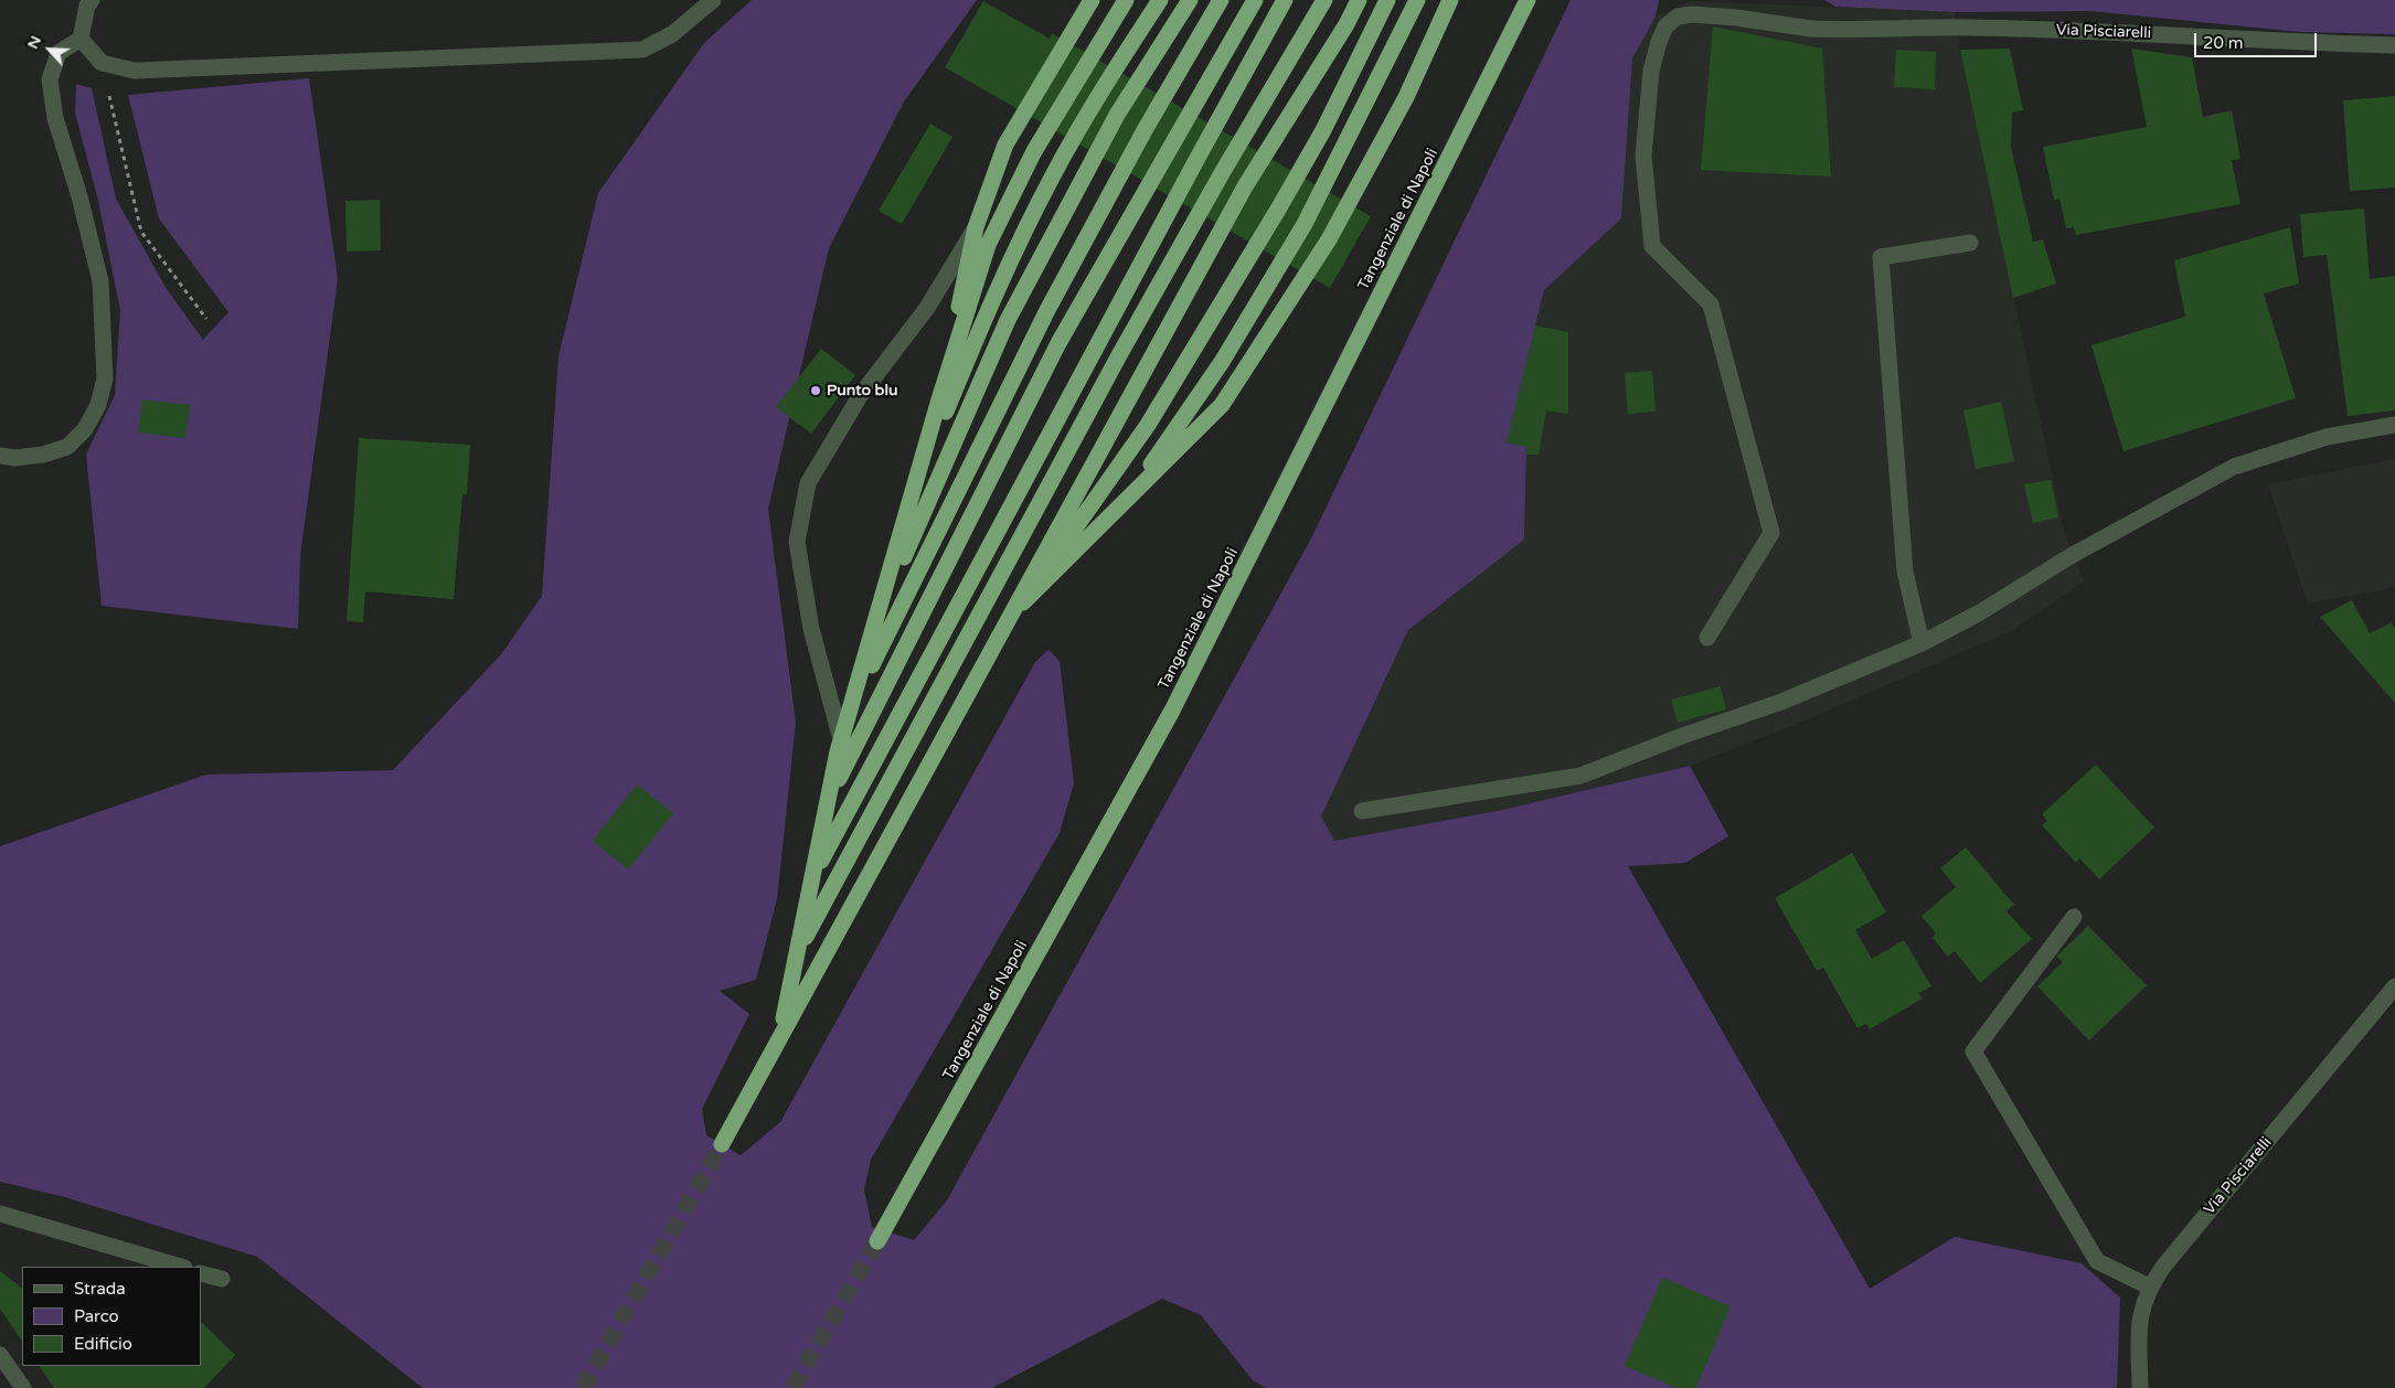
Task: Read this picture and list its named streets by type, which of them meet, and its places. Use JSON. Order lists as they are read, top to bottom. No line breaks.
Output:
{"streets":{"highway":["Tangenziale di Napoli"],"street":["Via Pisciarelli"]},"places":["Punto blu"],"legend":["Strada","Parco","Edificio"],"scale_bar":"20 m","north":"top left"}
